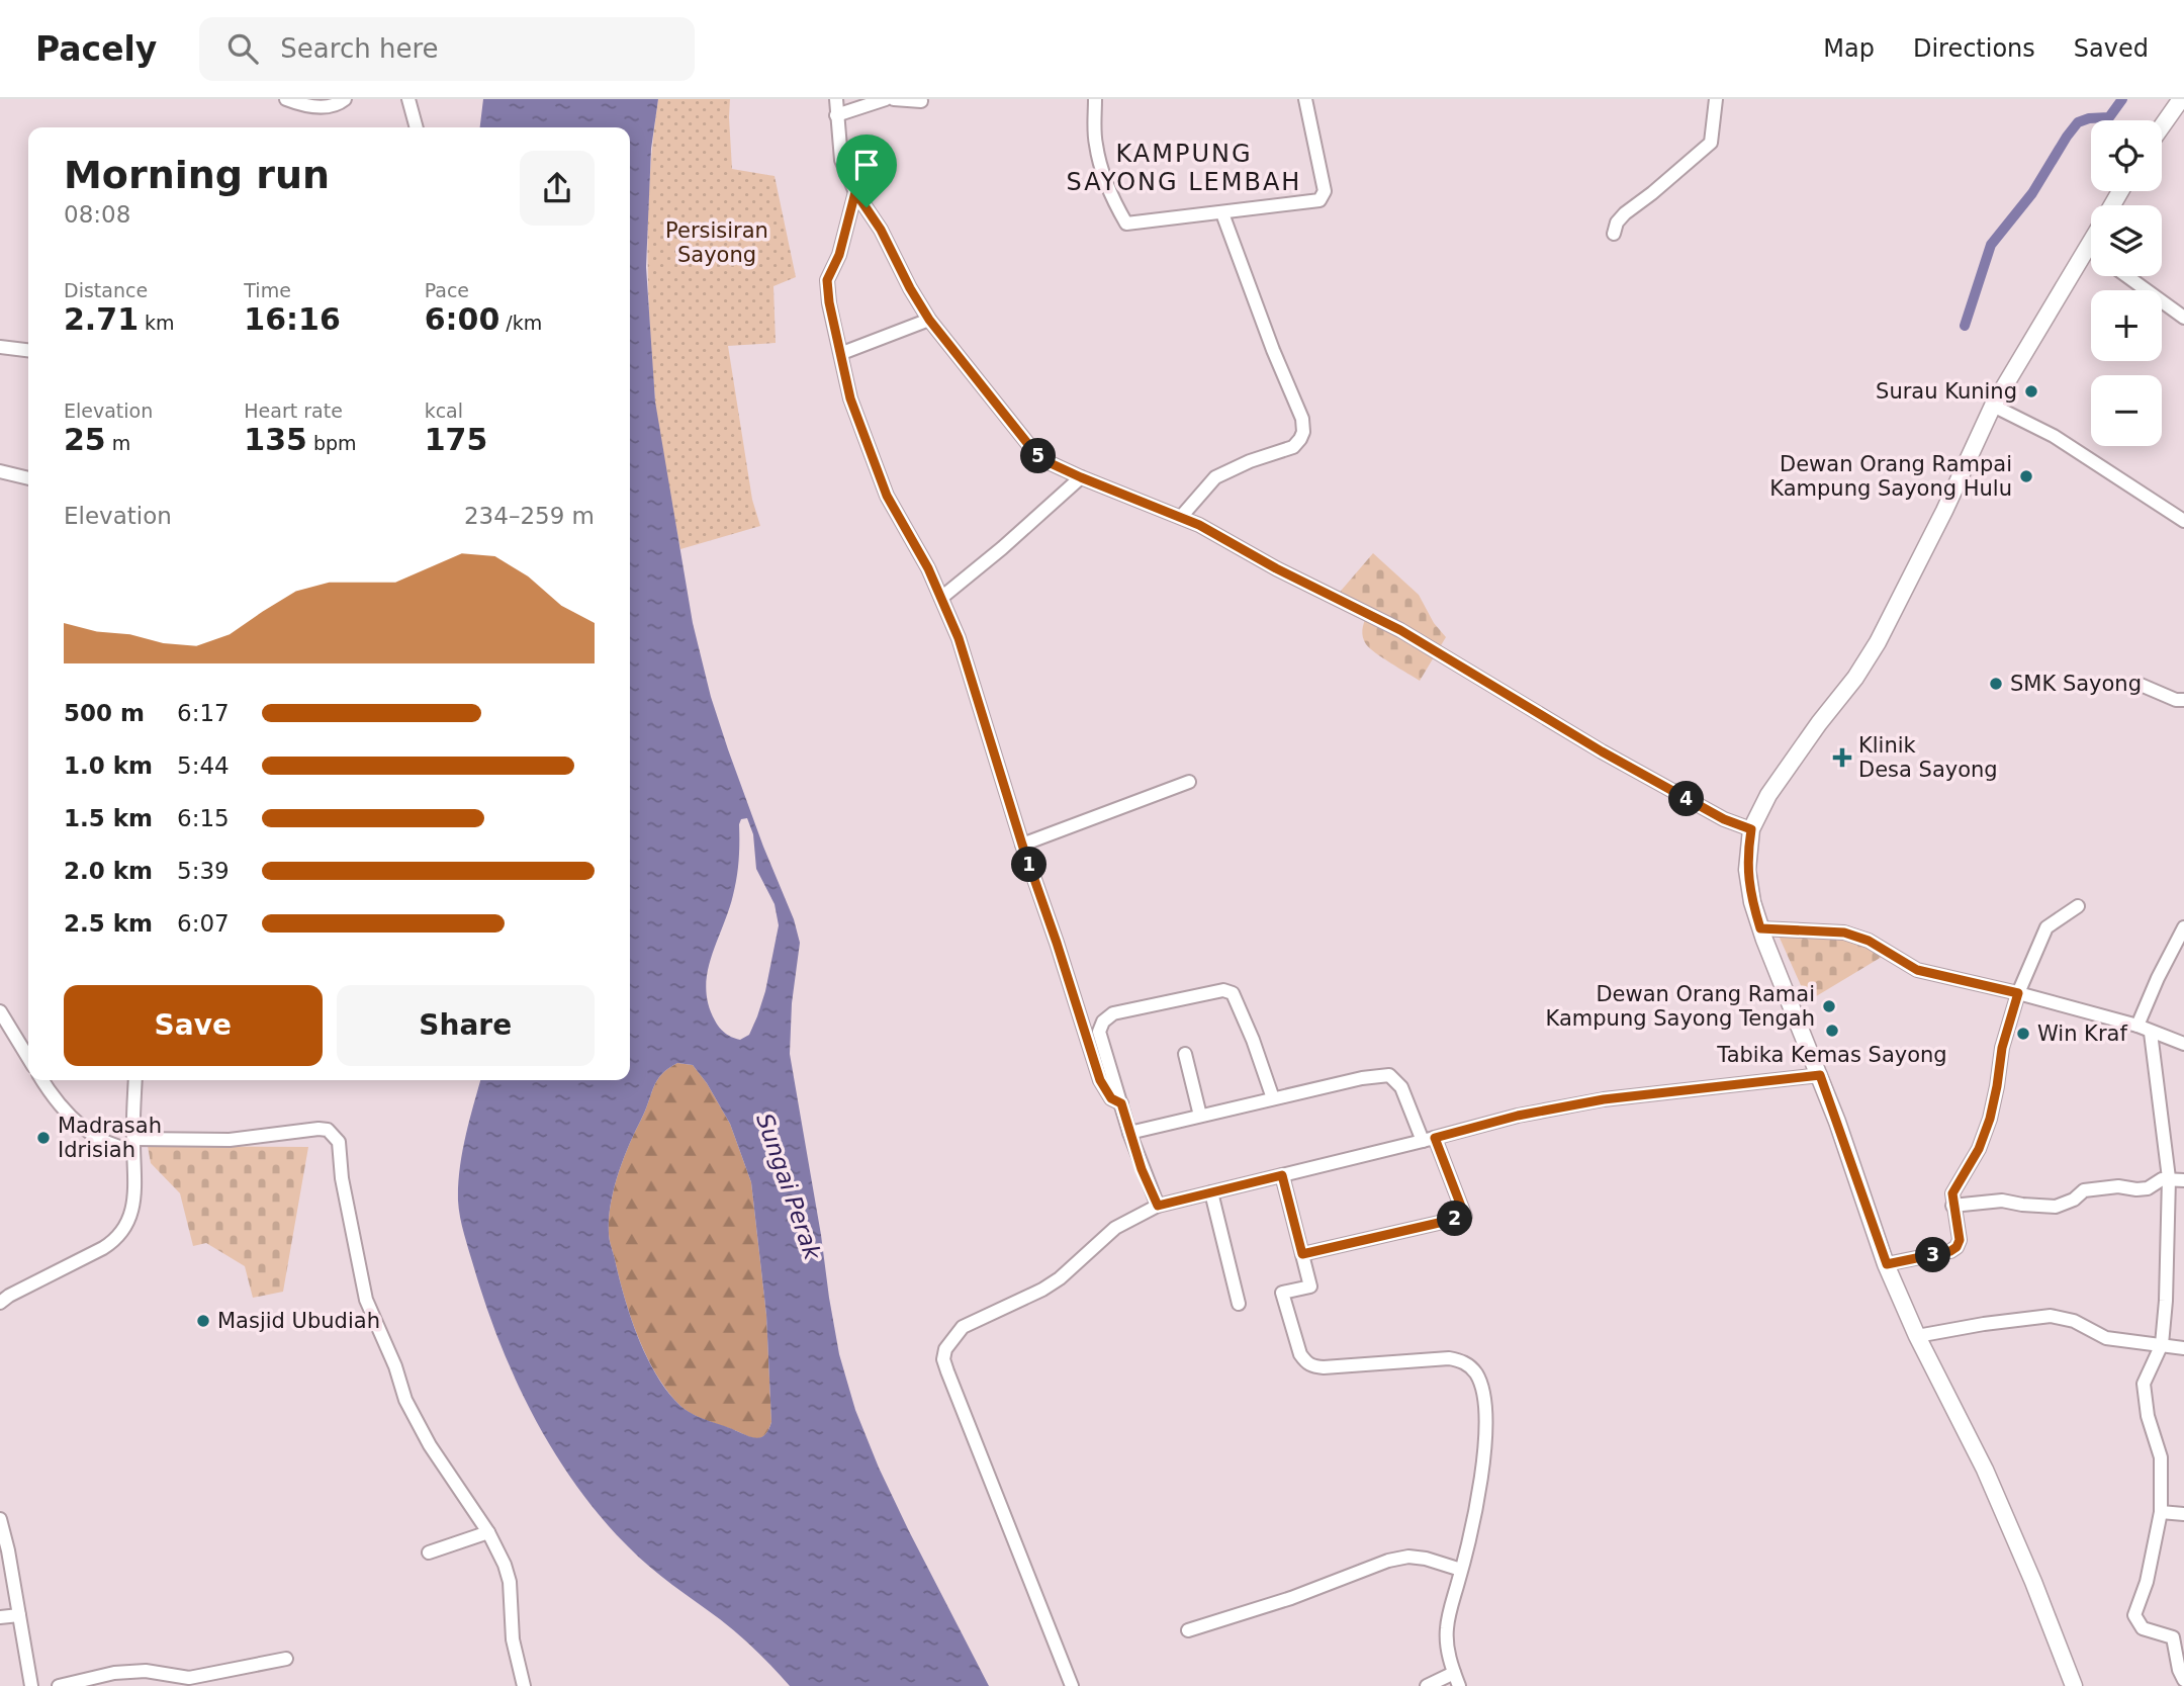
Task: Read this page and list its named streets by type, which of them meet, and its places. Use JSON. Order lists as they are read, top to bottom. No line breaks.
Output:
{"districts":["KAMPUNG SAYONG LEMBAH"],"water":["Sungai Perak"],"parks":["Persisiran Sayong"],"places":{"other":["Surau Kuning","Dewan Orang Rampai Kampung Sayong Hulu","SMK Sayong","Dewan Orang Ramai Kampung Sayong Tengah","Tabika Kemas Sayong","Win Kraf","Madrasah Idrisiah","Masjid Ubudiah"],"health":["Klinik Desa Sayong"]},"page":{"header":"Pacely","search":"Search here","nav":["Map","Directions","Saved"],"map_buttons":["+","−"],"heading":["Morning run","08:08"],"stats":[["Distance","2.71 km"],["Time","16:16"],["Pace","6:00 /km"],["Elevation","25 m"],["Heart rate","135 bpm"],["kcal","175"]],"pins":["5","4","1","2","3"],"chart":["Elevation","234–259 m"],"list":[{"name":"500 m","note":"6:17"},{"name":"1.0 km","note":"5:44"},{"name":"1.5 km","note":"6:15"},{"name":"2.0 km","note":"5:39"},{"name":"2.5 km","note":"6:07"}],"buttons":["Save","Share"]}}
